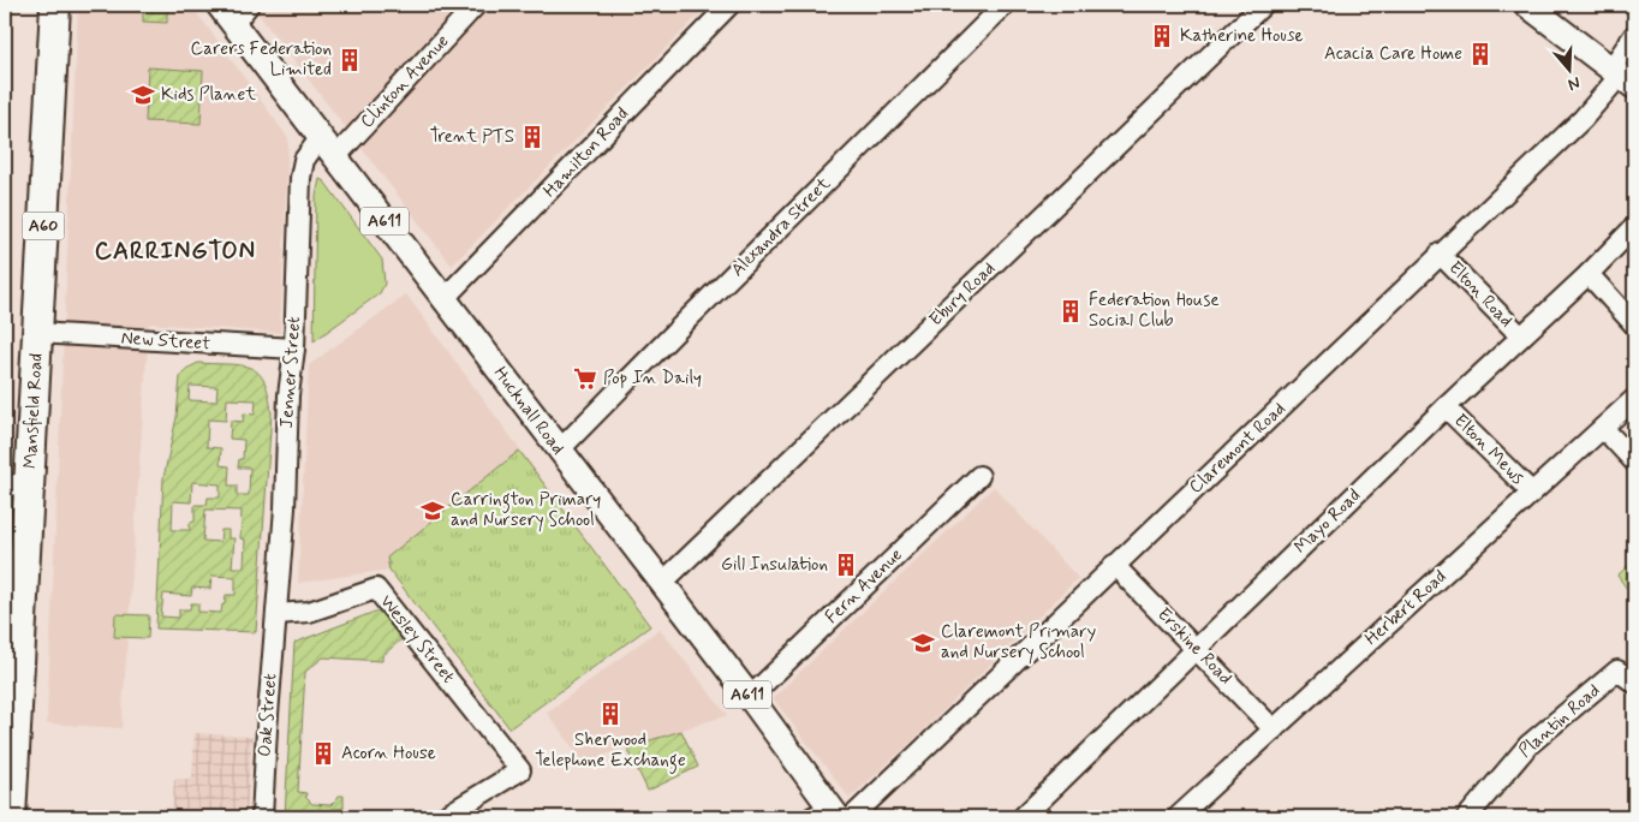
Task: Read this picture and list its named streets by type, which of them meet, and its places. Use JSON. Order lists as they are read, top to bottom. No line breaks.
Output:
{"streets":{"highway":["A60","Mansfield Road"],"main road":["A611","Hucknall Road"],"street":["Clinton Avenue","Hamilton Road","Alexandra Street","Ebury Road","Elton Road","New Street","Jenner Street","Claremont Road","Elton Mews","Mayo Road","Fern Avenue","Herbert Road","Wesley Street","Erskine Road","Oak Street","Plantin Road"]},"crossings":[["Clinton Avenue","Hucknall Road"],["Hamilton Road","Hucknall Road"],["Alexandra Street","Hucknall Road"],["Ebury Road","Hucknall Road"],["Elton Road","Claremont Road"],["Elton Road","Mayo Road"],["New Street","Jenner Street"],["New Street","Mansfield Road"],["Jenner Street","Hucknall Road"],["Jenner Street","Wesley Street"],["Jenner Street","Oak Street"],["Hucknall Road","Claremont Road"],["Hucknall Road","Fern Avenue"],["Claremont Road","Erskine Road"],["Elton Mews","Mayo Road"],["Elton Mews","Herbert Road"],["Mayo Road","Erskine Road"],["Herbert Road","Erskine Road"],["Wesley Street","Oak Street"]],"districts":["CARRINGTON"],"places":{"building":["Katherine House","Acacia Care Home","Carers Federation Limited","Trent PTS","Federation House Social Club","Gill Insulation","Sherwood Telephone Exchange","Acorn House"],"school or university":["Kids Planet","Carrington Primary and Nursery School","Claremont Primary and Nursery School"],"supermarket":["Pop In Daily"]},"north":"bottom"}
